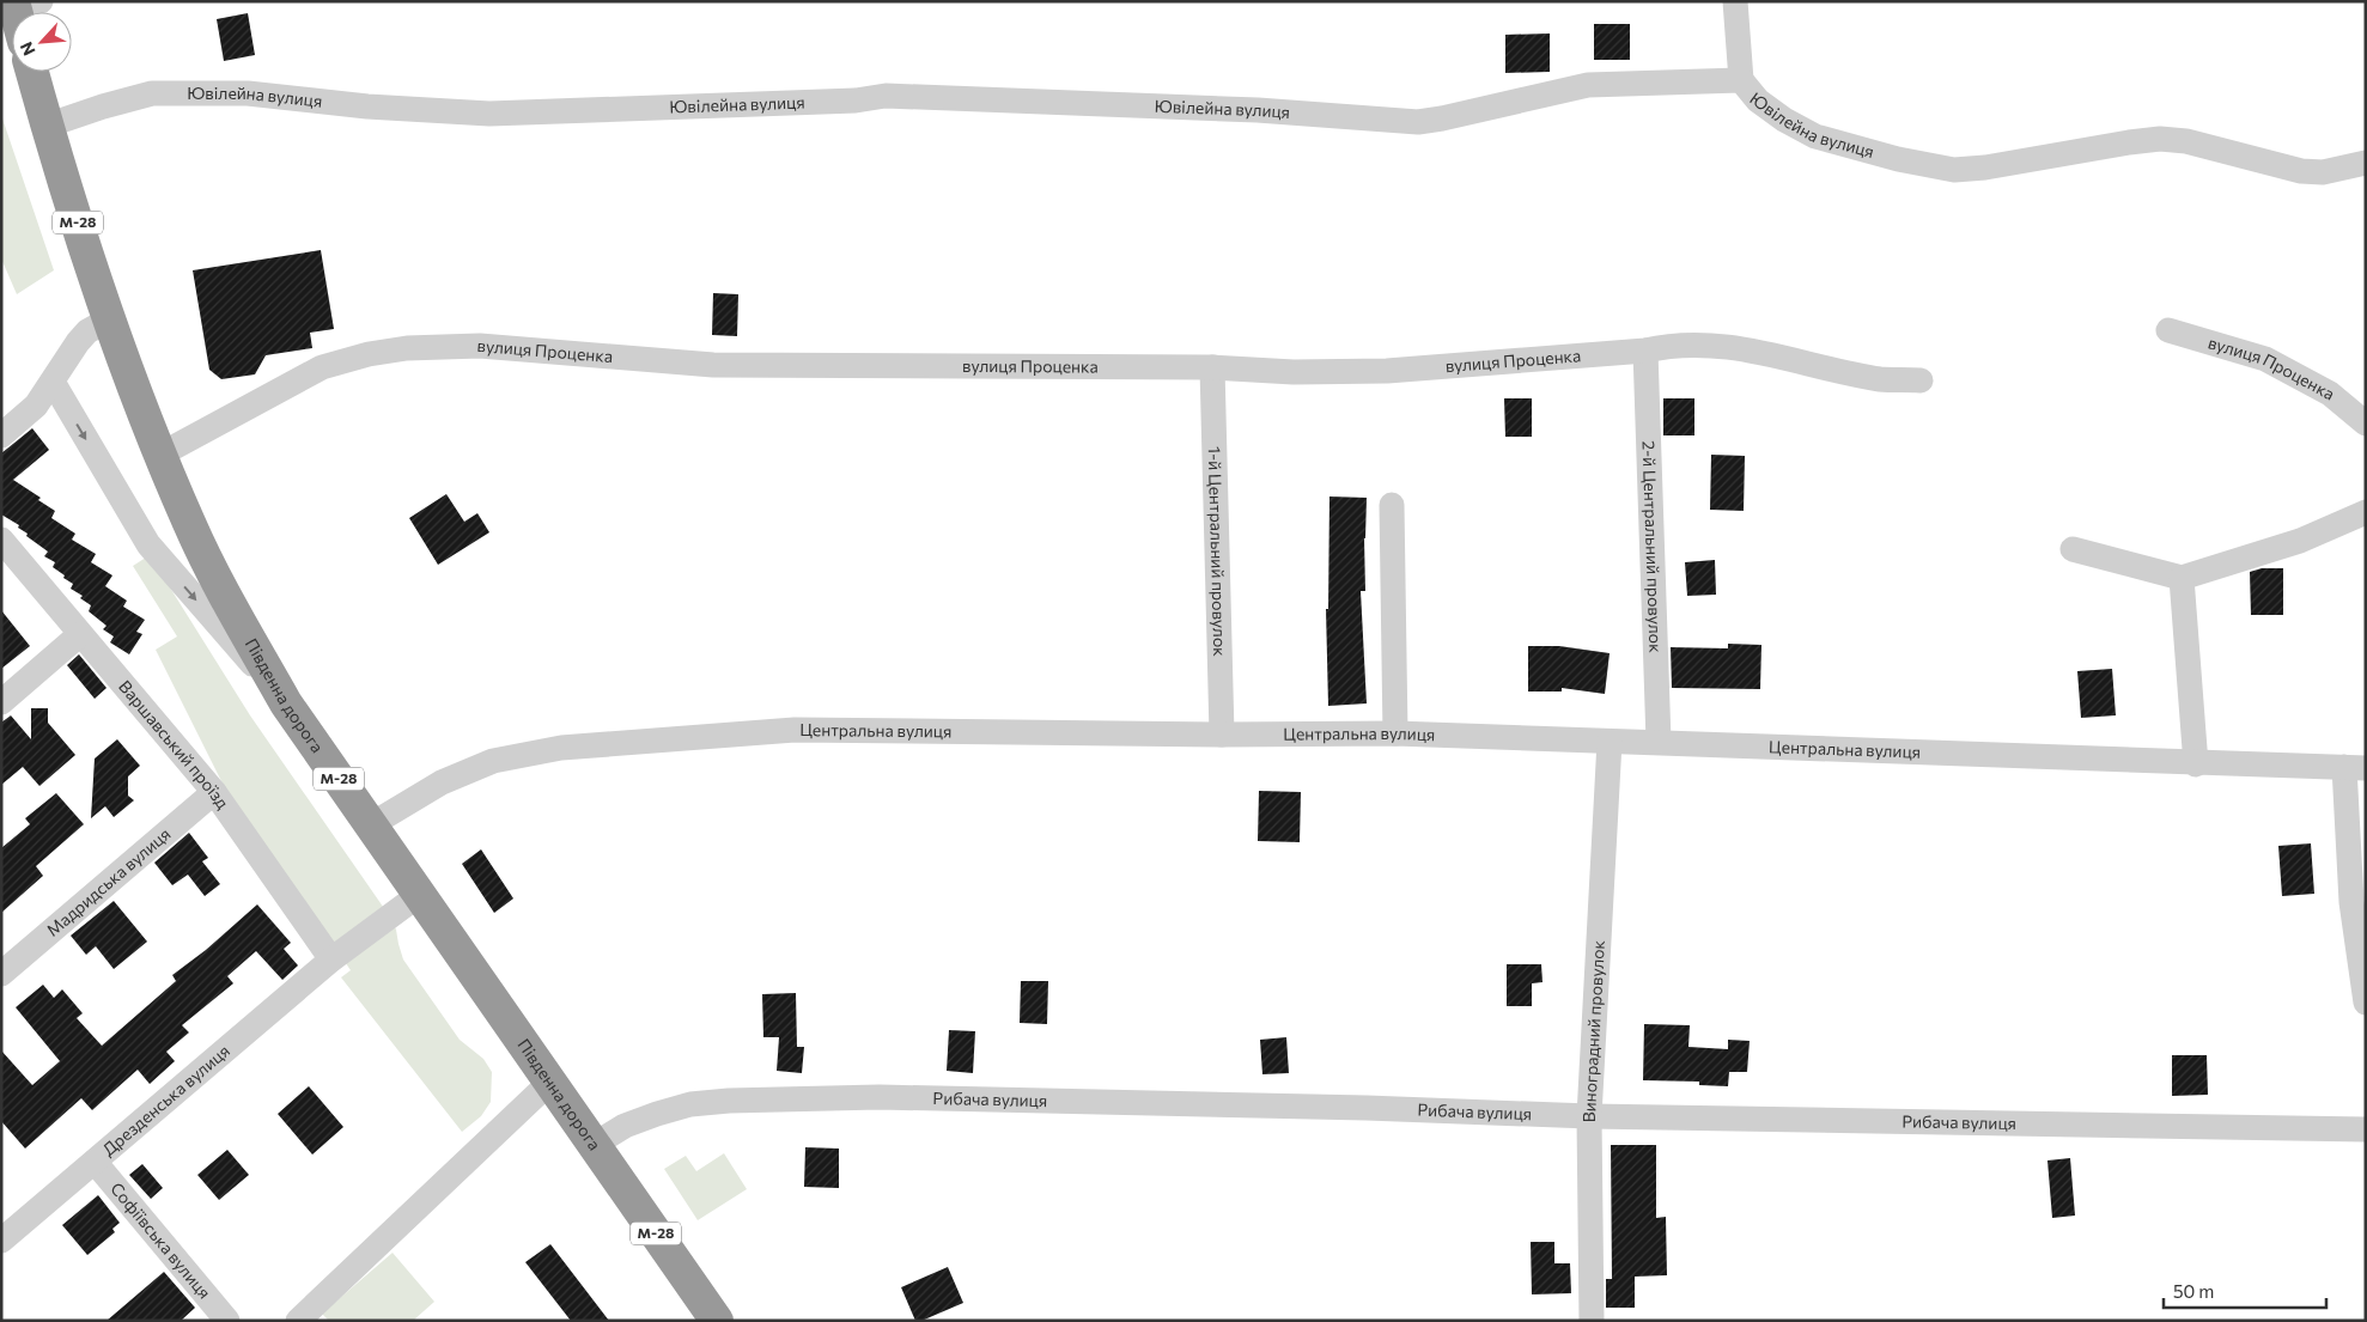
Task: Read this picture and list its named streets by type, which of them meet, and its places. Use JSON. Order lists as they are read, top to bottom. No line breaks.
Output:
{"streets":{"highway":["М-28","Південна дорога"],"street":["Ювілейна вулиця","вулиця Проценка","2-й Центральний провулок","1-й Центральний провулок","Центральна вулиця","Варшавський проїзд","Мадридська вулиця","Виноградний провулок","Дрезденська вулиця","Рибача вулиця","Софіївська вулиця"]},"crossings":[["Ювілейна вулиця","Південна дорога"],["вулиця Проценка","2-й Центральний провулок"],["вулиця Проценка","1-й Центральний провулок"],["вулиця Проценка","Південна дорога"],["2-й Центральний провулок","Центральна вулиця"],["1-й Центральний провулок","Центральна вулиця"],["Південна дорога","Центральна вулиця"],["Південна дорога","Дрезденська вулиця"],["Південна дорога","Рибача вулиця"],["Центральна вулиця","Виноградний провулок"],["Варшавський проїзд","Мадридська вулиця"],["Варшавський проїзд","Дрезденська вулиця"],["Виноградний провулок","Рибача вулиця"],["Дрезденська вулиця","Софіївська вулиця"]],"scale_bar":"50 m","north":"bottom left"}
